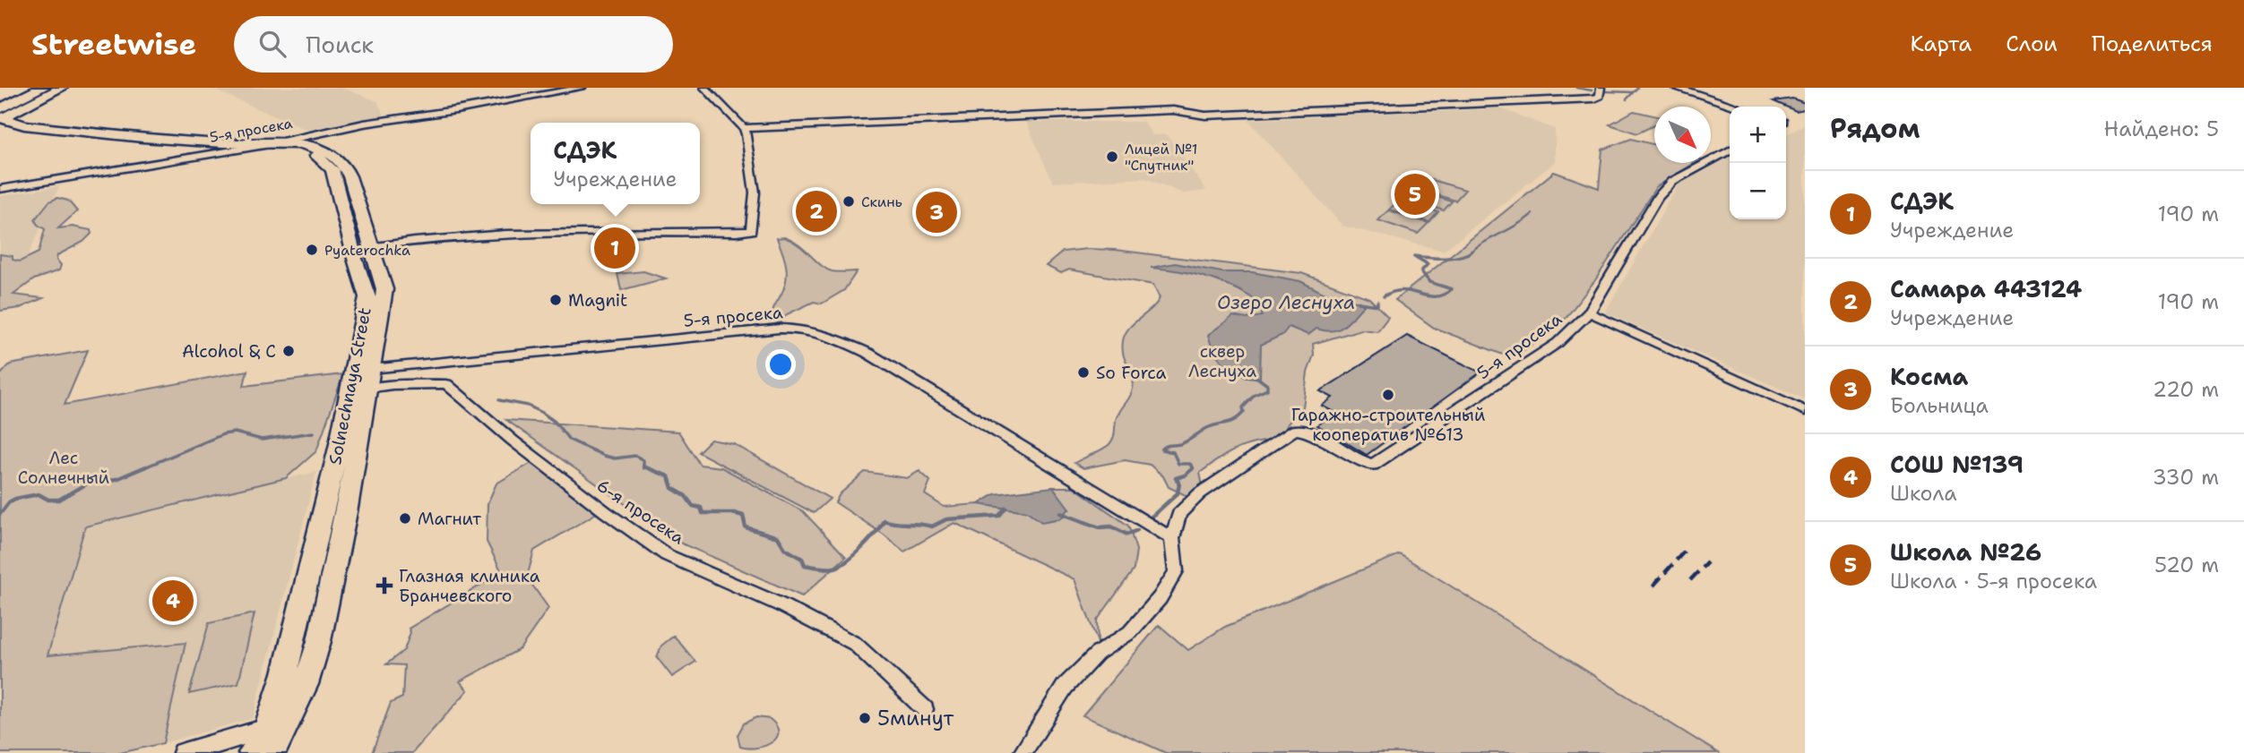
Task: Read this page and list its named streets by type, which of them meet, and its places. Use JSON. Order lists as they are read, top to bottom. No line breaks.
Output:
{"streets":{"main road":["Solnechnaya Street"],"street":["5-я просека","6-я просека"]},"crossings":[["5-я просека","Solnechnaya Street"],["Solnechnaya Street","6-я просека"]],"water":["Озеро Леснуха"],"parks":["сквер Леснуха","Лес Солнечный"],"places":{"other":["Лицей №1 \"Спутник\"","Скинь","Pyaterochka","Magnit","Alcohol & C","So Forca","Гаражно-строительный кооператив №613","Магнит","5минут"],"health":["Глазная клиника Бранчевского"]},"north":"bottom right","page":{"header":"Streetwise","search":"Поиск","nav":["Карта","Слои","Поделиться"],"heading":["Рядом","Найдено: 5"],"map_buttons":["+","−"],"popup":["СДЭК","Учреждение"],"list":[{"mark":"1","name":"СДЭК","note":"Учреждение","value":"190 m"},{"mark":"2","name":"Самара 443124","note":"Учреждение","value":"190 m"},{"mark":"3","name":"Косма","note":"Больница","value":"220 m"},{"mark":"4","name":"СОШ №139","note":"Школа","value":"330 m"},{"mark":"5","name":"Школа №26","note":"Школа · 5-я просека","value":"520 m"}],"pins":["5","2","3","1","4"]}}
